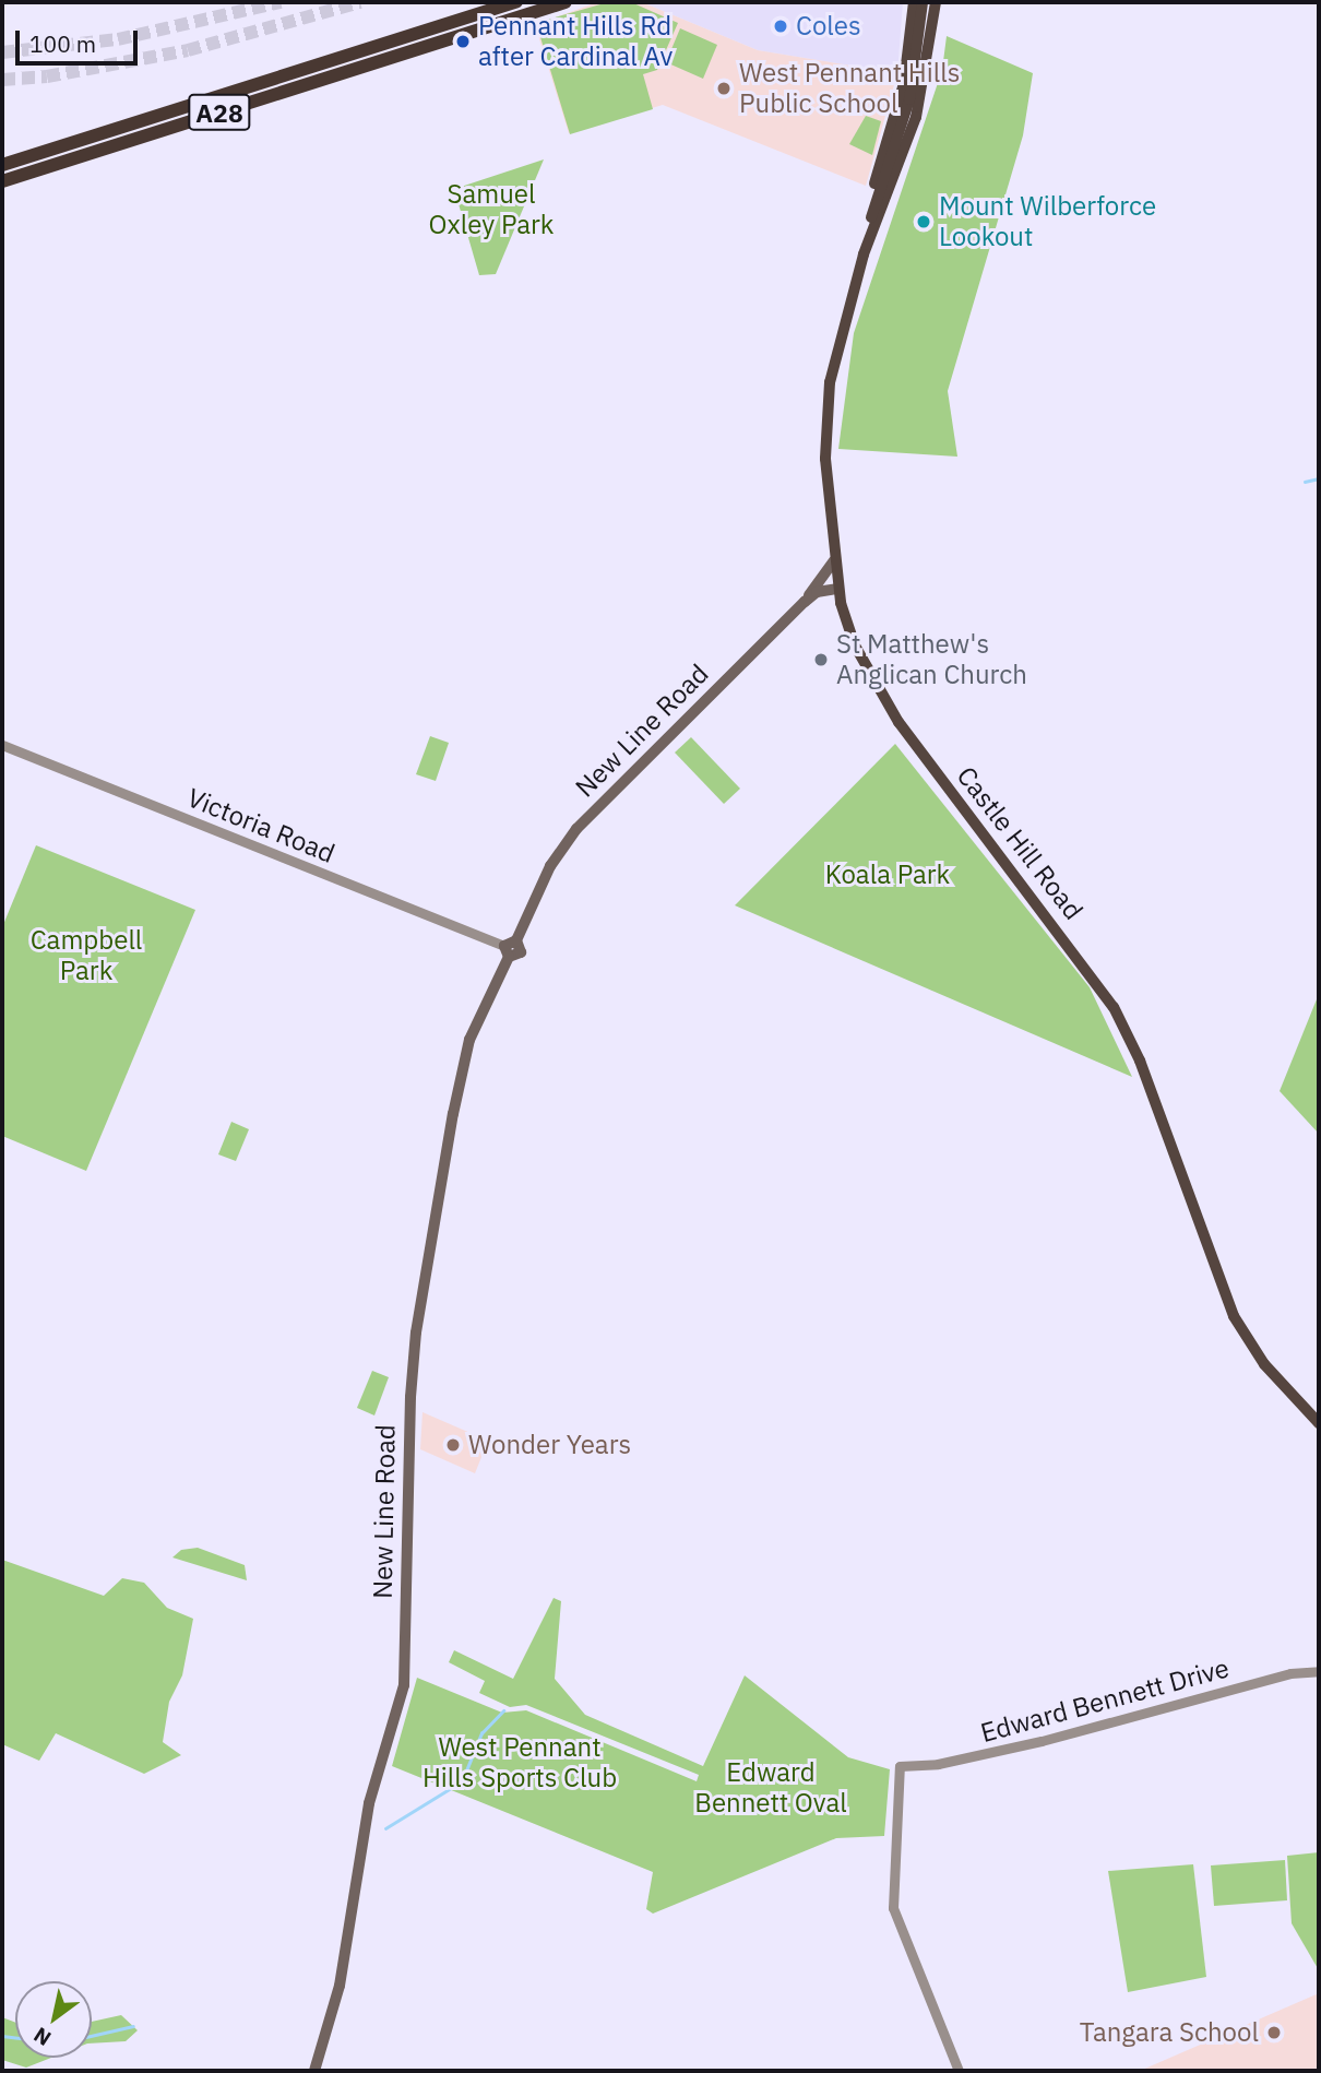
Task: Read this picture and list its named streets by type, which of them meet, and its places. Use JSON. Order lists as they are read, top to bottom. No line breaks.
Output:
{"streets":{"highway":["A28"],"main road":["New Line Road","Castle Hill Road"],"street":["Victoria Road","Edward Bennett Drive"]},"crossings":[["New Line Road","Victoria Road"],["New Line Road","Castle Hill Road"]],"parks":["Samuel Oxley Park","Koala Park","Campbell Park","West Pennant Hills Sports Club","Edward Bennett Oval"],"places":["Coles","Pennant Hills Rd after Cardinal Av","West Pennant Hills Public School","Mount Wilberforce Lookout","St Matthew's Anglican Church","Wonder Years","Tangara School"],"scale_bar":"100 m","north":"bottom left"}
